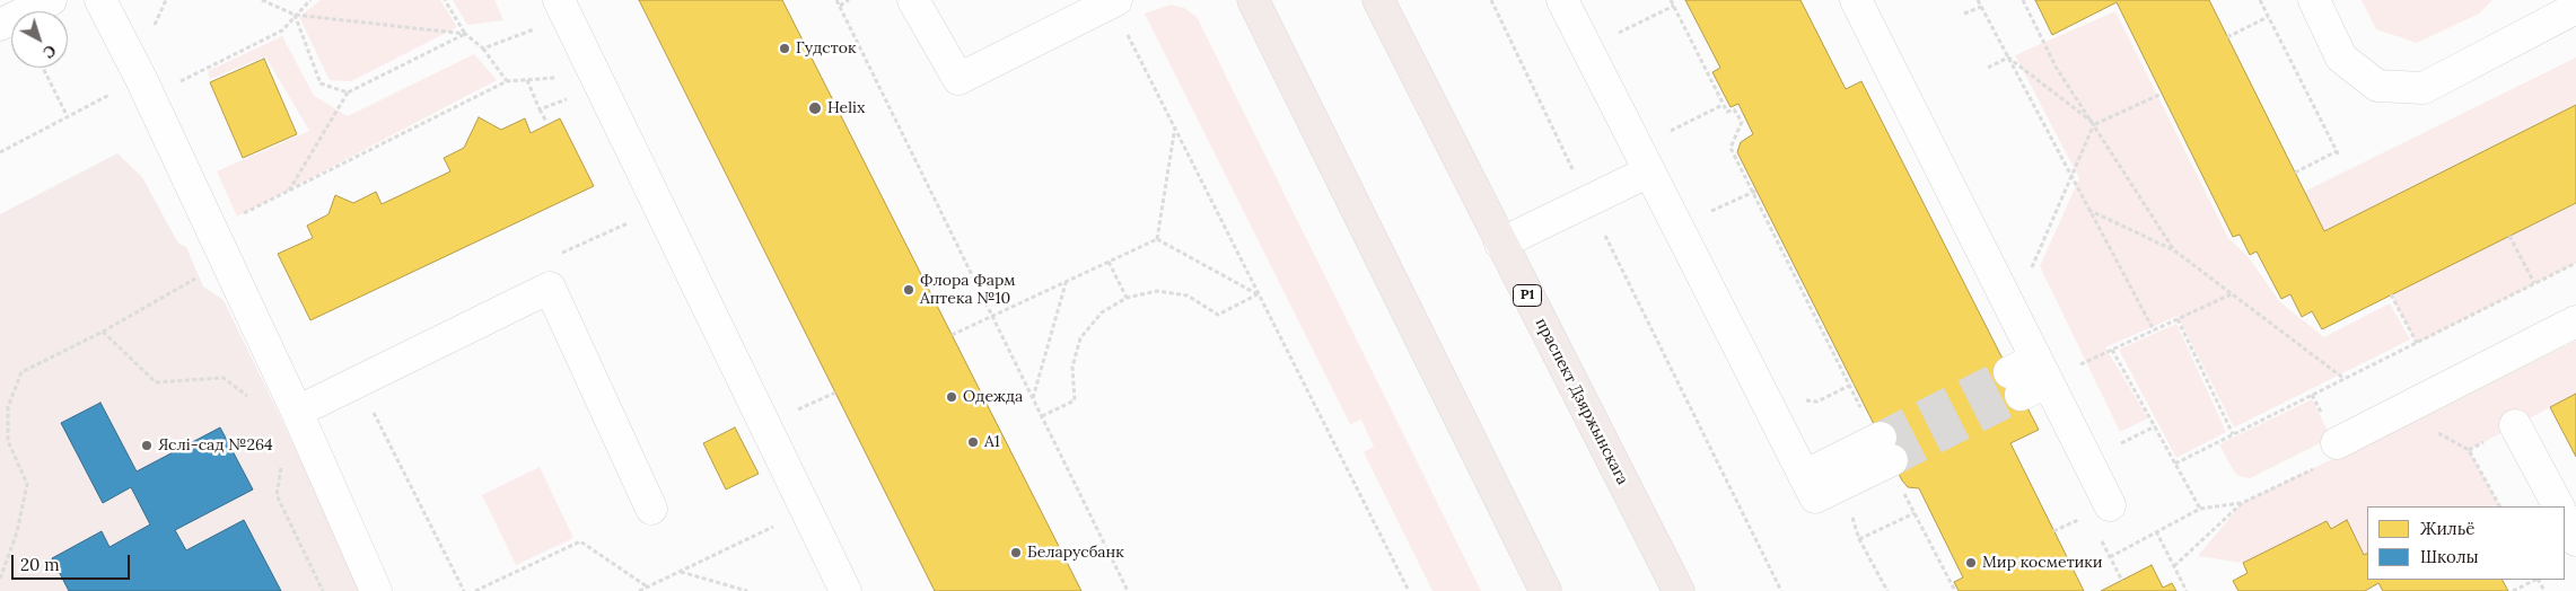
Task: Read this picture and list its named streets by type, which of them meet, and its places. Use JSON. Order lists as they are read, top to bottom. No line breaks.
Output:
{"streets":{"main road":["Р1","праспект Дзяржынскага"]},"places":["Гудсток","Helix","Флора Фарм Аптека №10","Одежда","A1","Яслі-сад №264","Беларусбанк","Мир косметики"],"legend":["Жильё","Школы"],"scale_bar":"20 m","north":"bottom right"}
